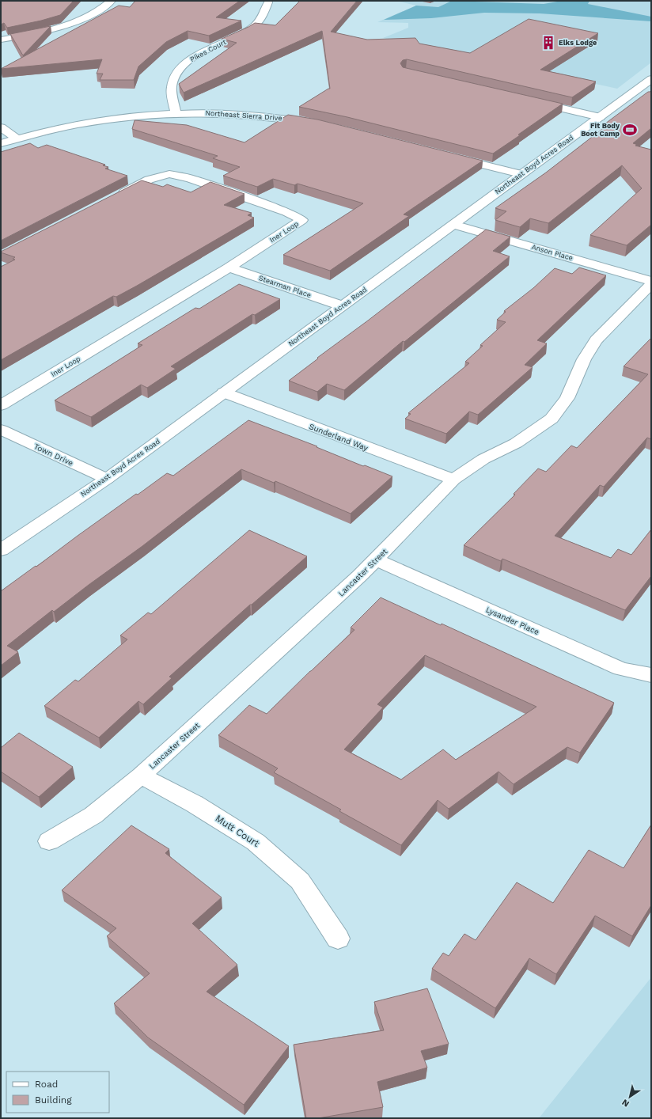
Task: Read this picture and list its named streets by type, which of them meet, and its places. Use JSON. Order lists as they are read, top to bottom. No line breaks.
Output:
{"streets":{"street":["Pikes Court","Northeast Sierra Drive","Northeast Boyd Acres Road","Iner Loop","Anson Place","Stearman Place","Sunderland Way","Town Drive","Lancaster Street","Lysander Place","Mutt Court"]},"crossings":[["Pikes Court","Northeast Sierra Drive"],["Northeast Boyd Acres Road","Anson Place"],["Northeast Boyd Acres Road","Stearman Place"],["Northeast Boyd Acres Road","Sunderland Way"],["Northeast Boyd Acres Road","Town Drive"],["Iner Loop","Stearman Place"],["Sunderland Way","Lancaster Street"],["Lancaster Street","Lysander Place"],["Lancaster Street","Mutt Court"]],"places":{"building":["Elks Lodge"],"sports":["Fit Body Boot Camp"]},"legend":["Road","Building"],"north":"bottom left"}
